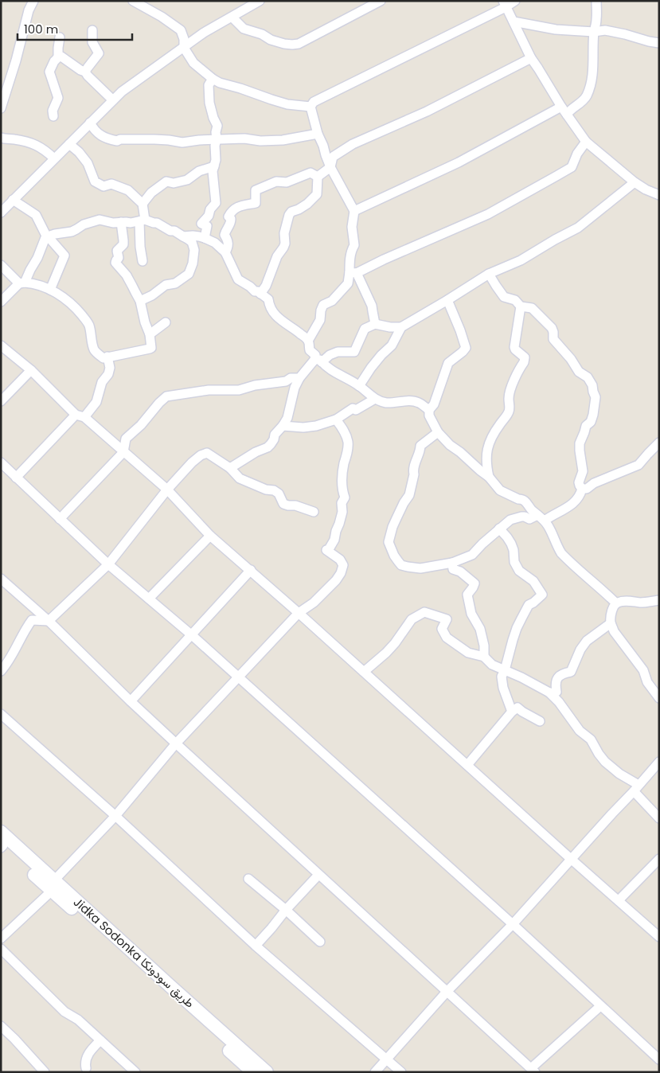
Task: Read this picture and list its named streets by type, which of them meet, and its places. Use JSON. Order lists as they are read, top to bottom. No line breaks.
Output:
{"streets":{"main road":["Jidka Sodonka طريق سودونكا"]},"scale_bar":"100 m"}
